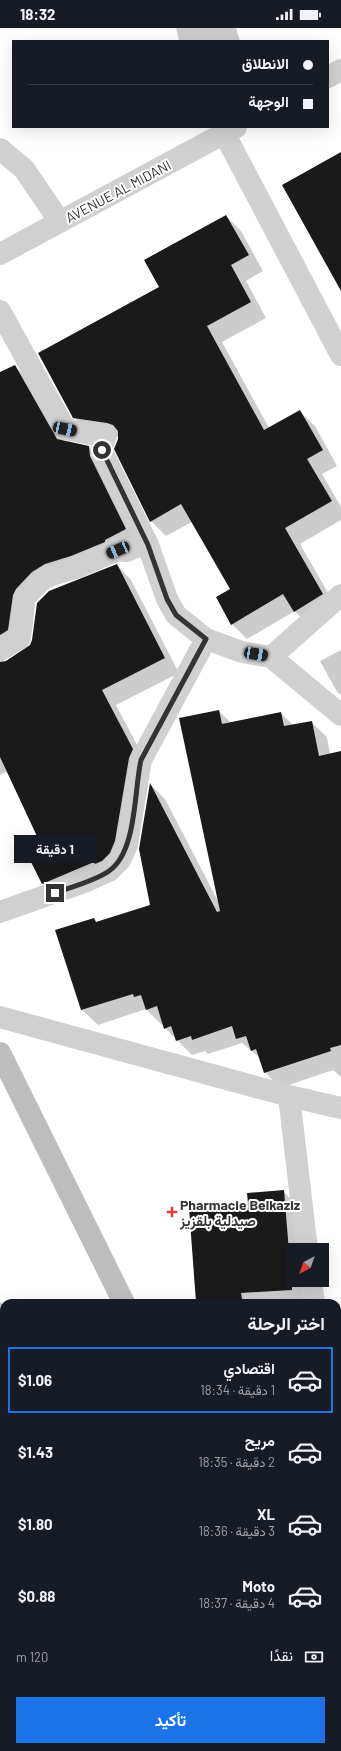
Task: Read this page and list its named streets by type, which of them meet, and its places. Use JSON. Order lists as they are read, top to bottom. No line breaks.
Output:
{"streets":{"street":["AVENUE AL MIDANI"]},"places":{"health":["Pharmacie Belkaziz صيدلية بلقزيز"]},"north":"bottom left","page":{"status":"18:32","banner":["الانطلاق","الوجهة"],"bubble":"1 دقيقة","heading":"اختر الرحلة","list":[{"name":"اقتصادي","note":"1 دقيقة · 18:34","value":"$1.06"},{"name":"مريح","note":"2 دقيقة · 18:35","value":"$1.43"},{"name":"XL","note":"3 دقيقة · 18:36","value":"$1.80"},{"name":"Moto","note":"4 دقيقة · 18:37","value":"$0.88"}],"pay":["نقدًا","120 m"],"buttons":"تأكيد"}}
